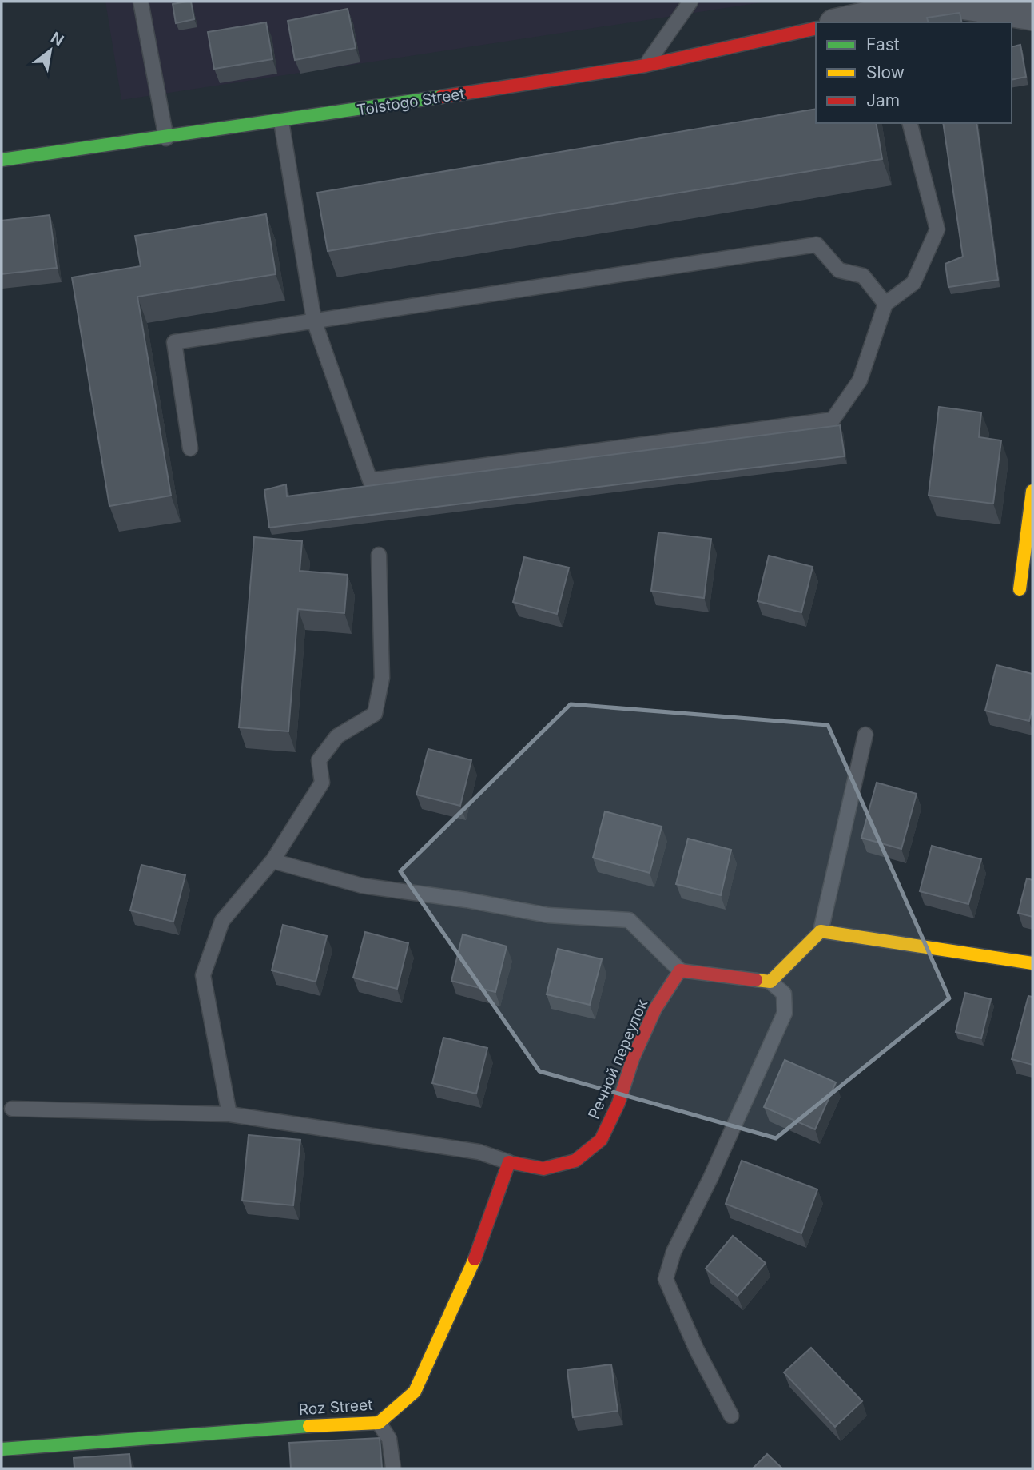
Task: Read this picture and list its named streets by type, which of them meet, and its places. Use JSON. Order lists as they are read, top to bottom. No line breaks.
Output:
{"streets":{"street":["Tolstogo Street","Речной переулок","Roz Street"]},"crossings":[["Речной переулок","Roz Street"]],"legend":["Fast","Slow","Jam"],"north":"top right"}
